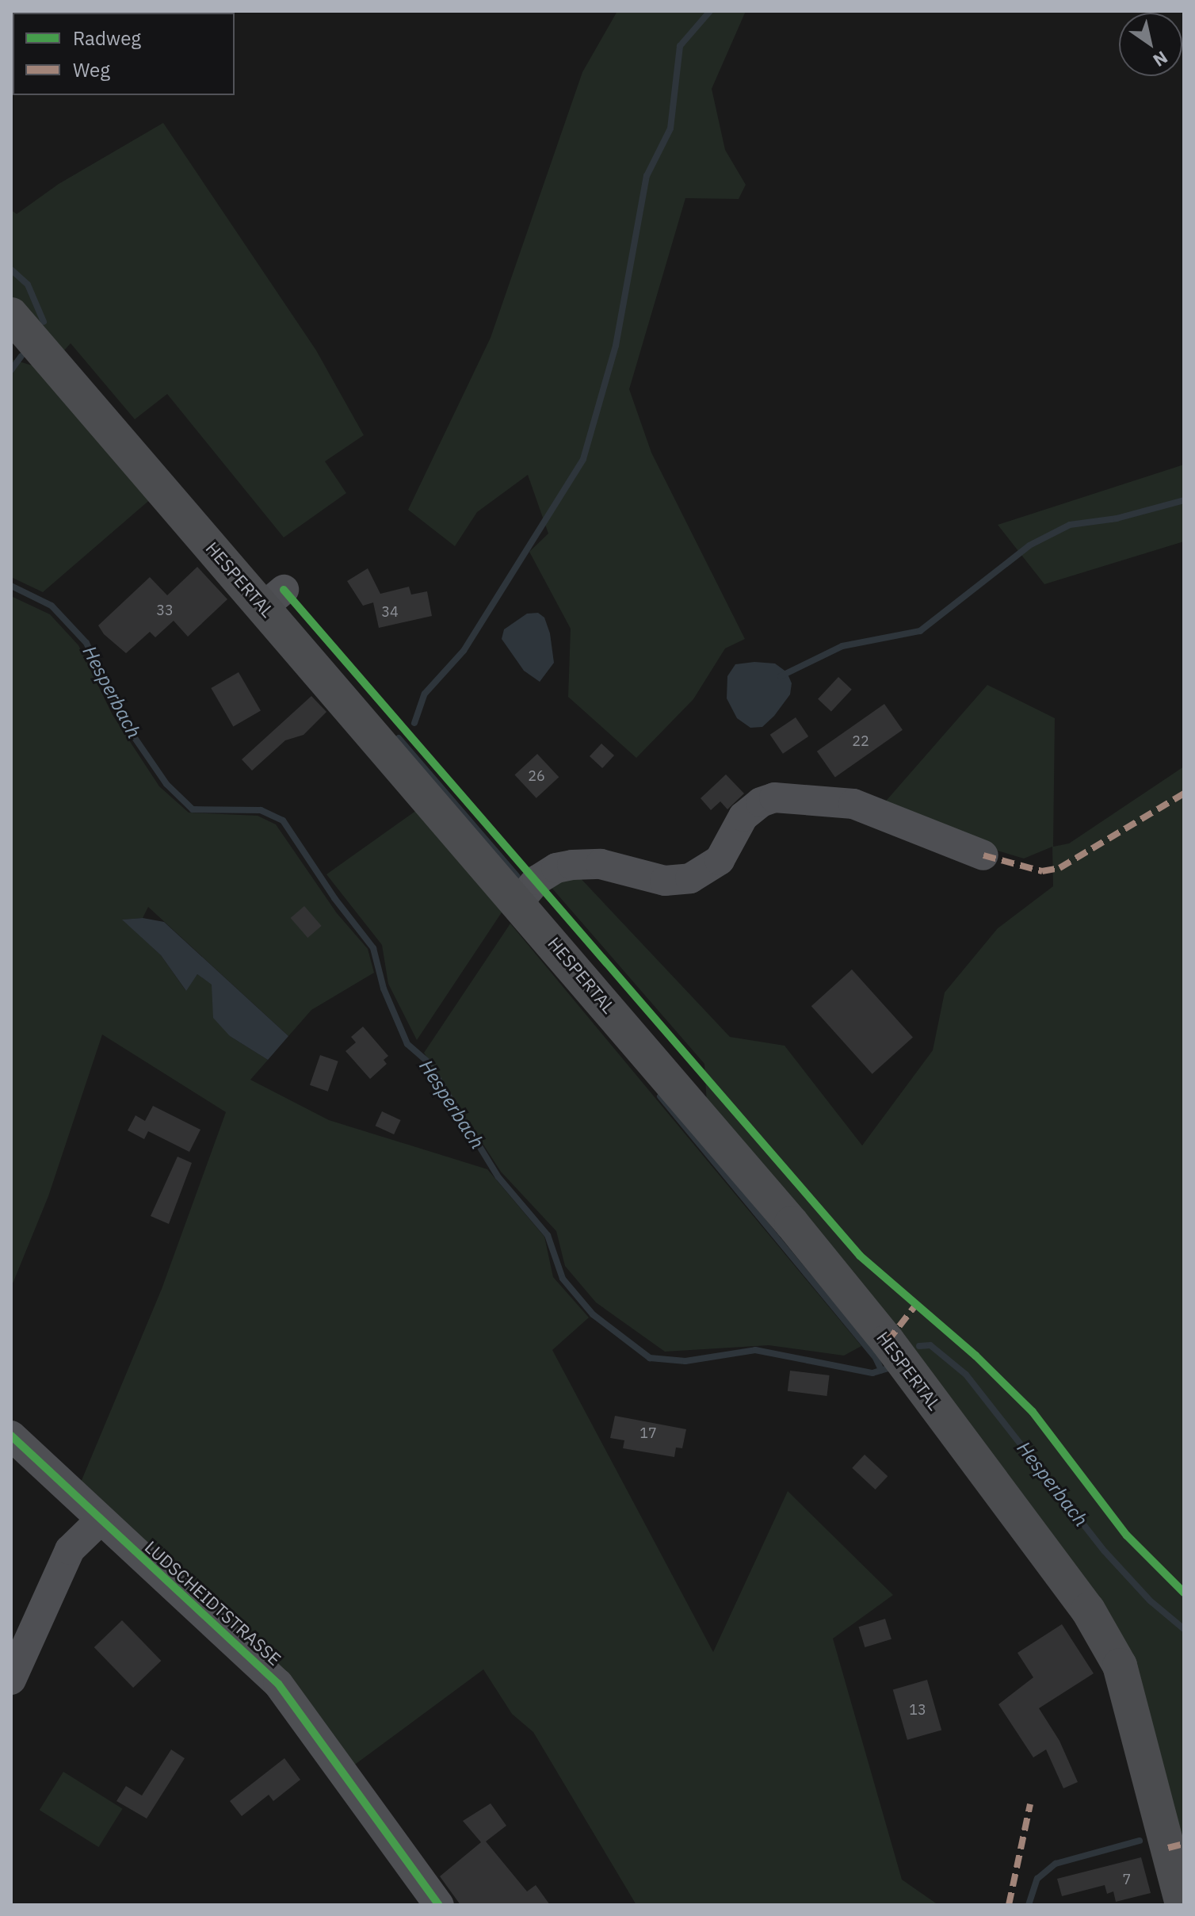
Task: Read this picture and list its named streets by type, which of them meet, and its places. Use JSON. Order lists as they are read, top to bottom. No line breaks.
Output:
{"streets":{"main road":["HESPERTAL"],"street":["LUDSCHEIDTSTRASSE"]},"water":["Hesperbach"],"house_numbers":["33","34","22","26","17","13","7"],"legend":["Radweg","Weg"],"north":"bottom right"}
